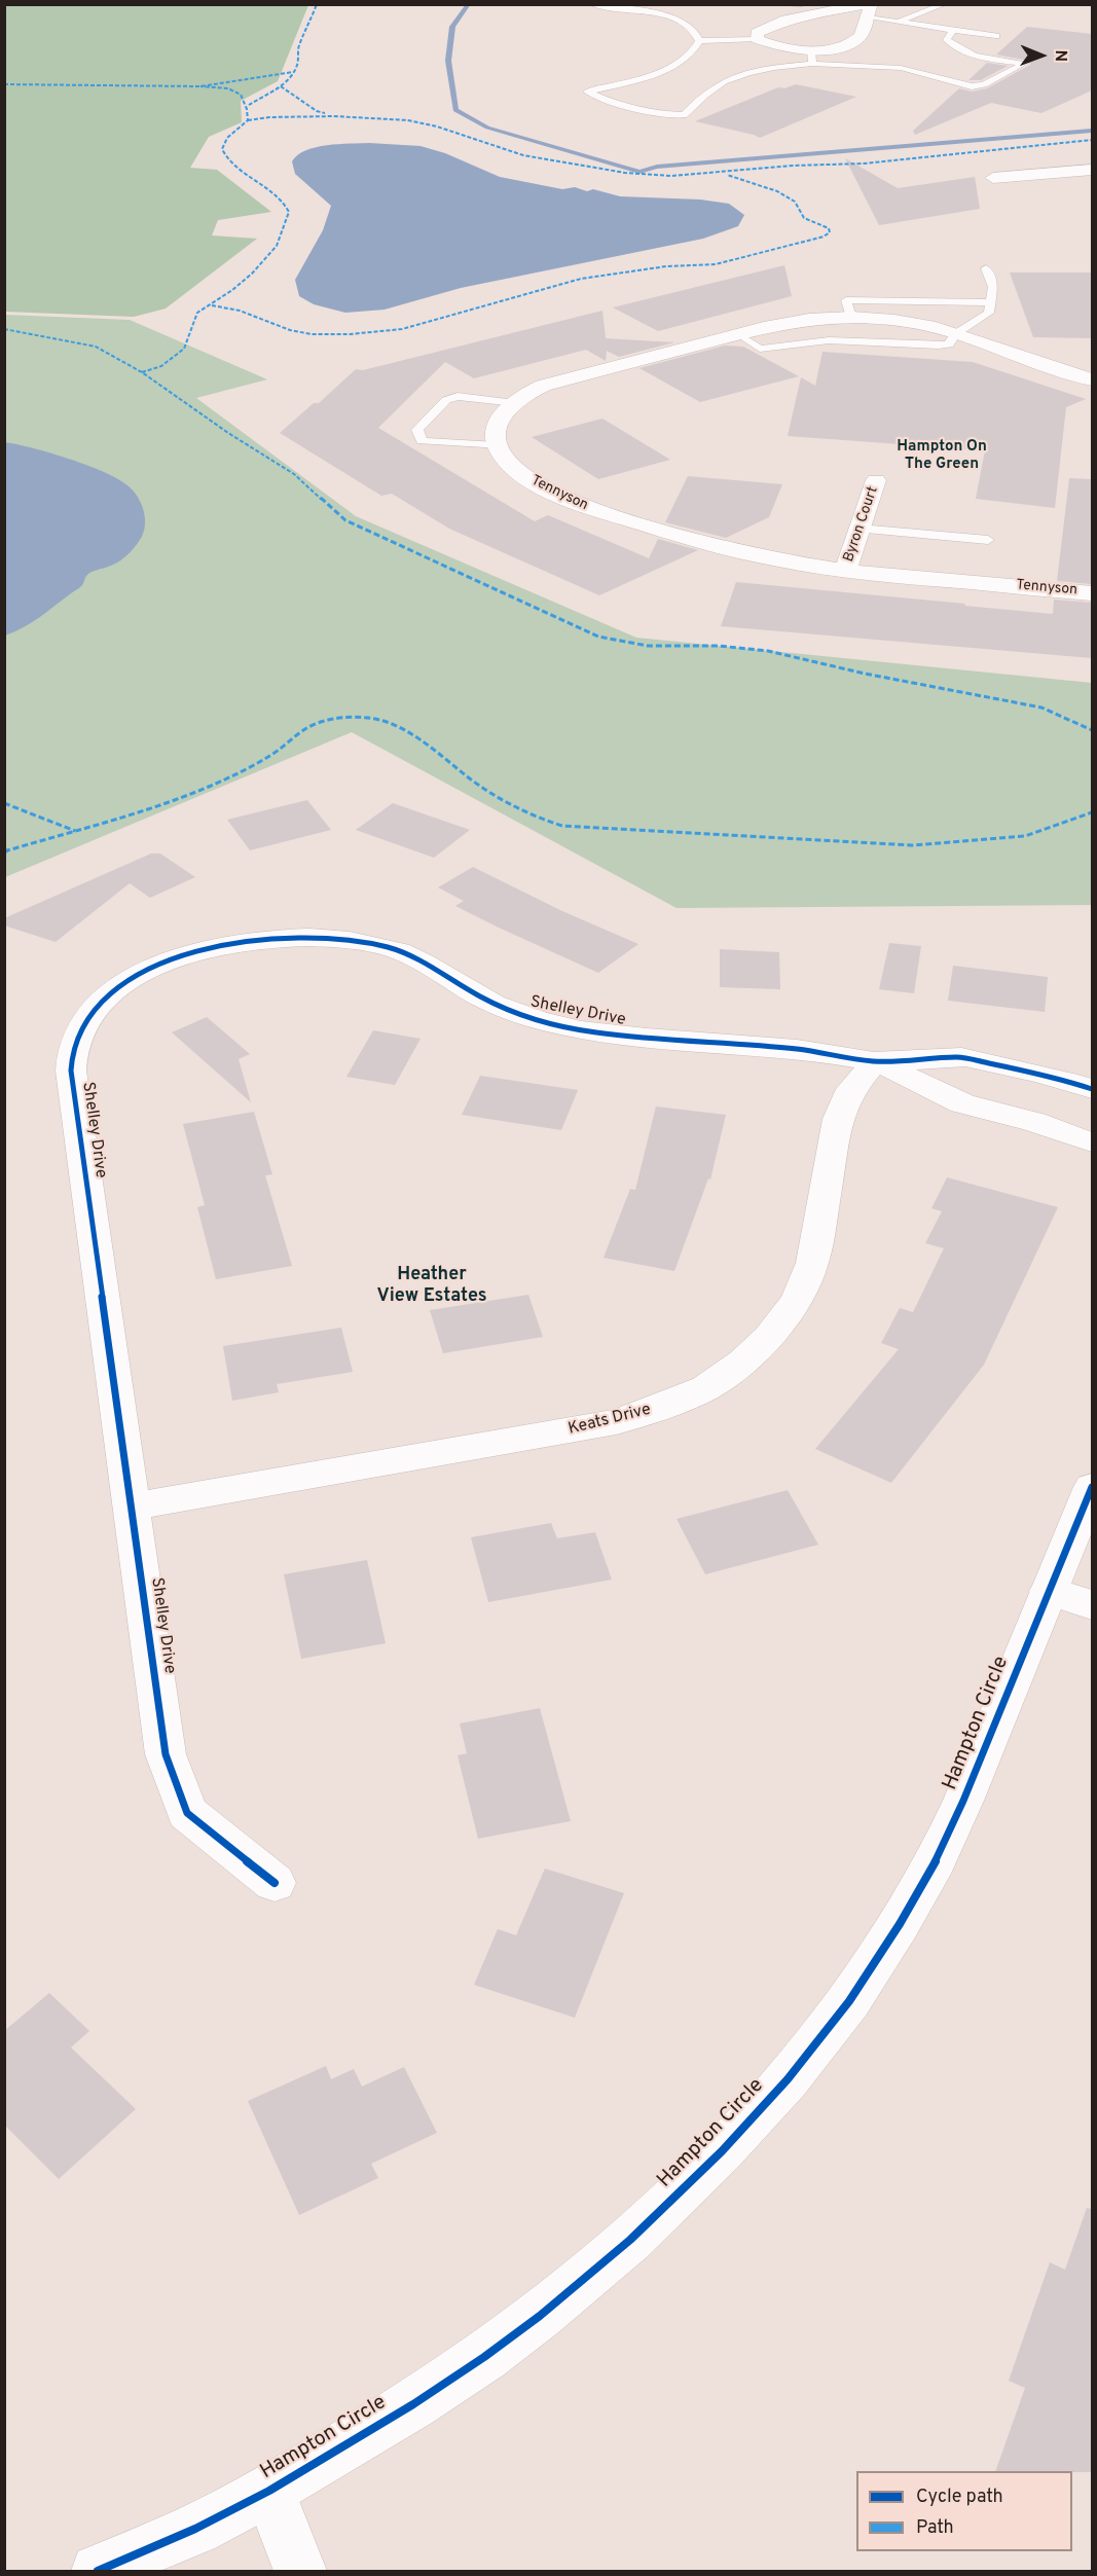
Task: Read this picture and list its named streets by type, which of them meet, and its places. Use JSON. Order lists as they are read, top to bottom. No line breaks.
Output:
{"streets":{"street":["Tennyson","Byron Court","Shelley Drive","Keats Drive","Hampton Circle"]},"crossings":[["Tennyson","Byron Court"],["Shelley Drive","Keats Drive"]],"districts":["Hampton On The Green","Heather View Estates"],"legend":["Cycle path","Path"],"north":"right"}
